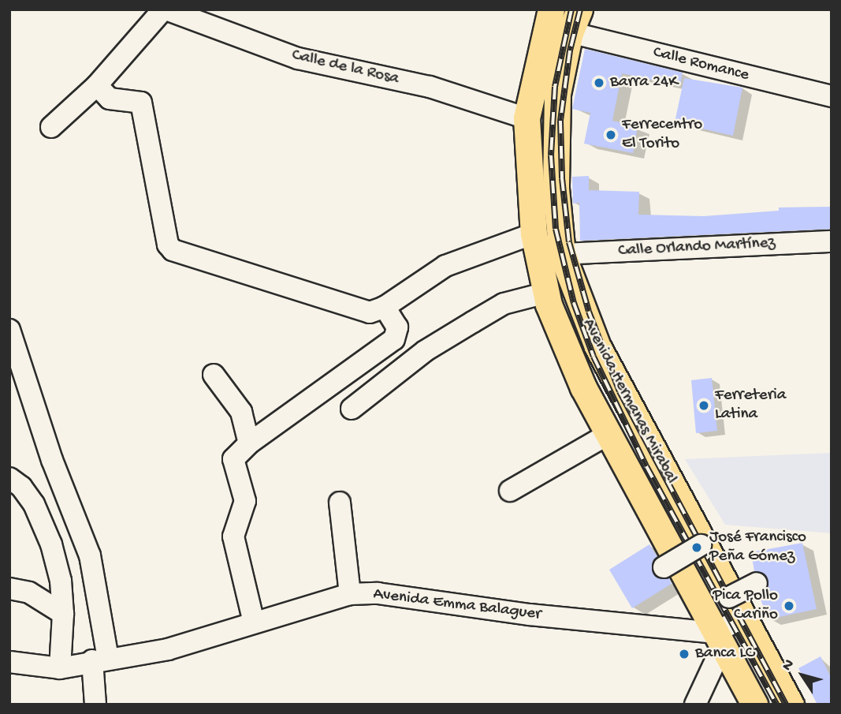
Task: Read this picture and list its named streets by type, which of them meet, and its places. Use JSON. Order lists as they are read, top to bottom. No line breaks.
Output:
{"streets":{"main road":["Avenida Hermanas Mirabal"],"street":["Calle Romance","Calle de la Rosa","Calle Orlando Martínez","Avenida Emma Balaguer"]},"crossings":[["Calle Romance","Avenida Hermanas Mirabal"],["Calle de la Rosa","Avenida Hermanas Mirabal"],["Calle Orlando Martínez","Avenida Hermanas Mirabal"],["Avenida Hermanas Mirabal","Avenida Emma Balaguer"]],"places":["Barra 24K","Ferrecentro El Torito","Ferreteria Latina","José Francisco Peña Gómez","Pica Pollo Cariño","Banca LC"],"north":"top left"}
